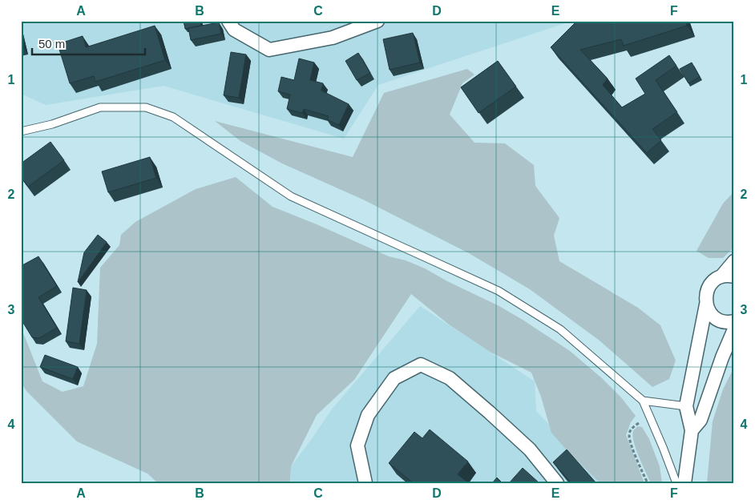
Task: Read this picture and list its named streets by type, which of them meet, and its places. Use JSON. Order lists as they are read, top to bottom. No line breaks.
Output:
{"scale_bar":"50 m","grid":{"columns":["A","B","C","D","E","F"],"rows":["1","2","3","4"]}}
